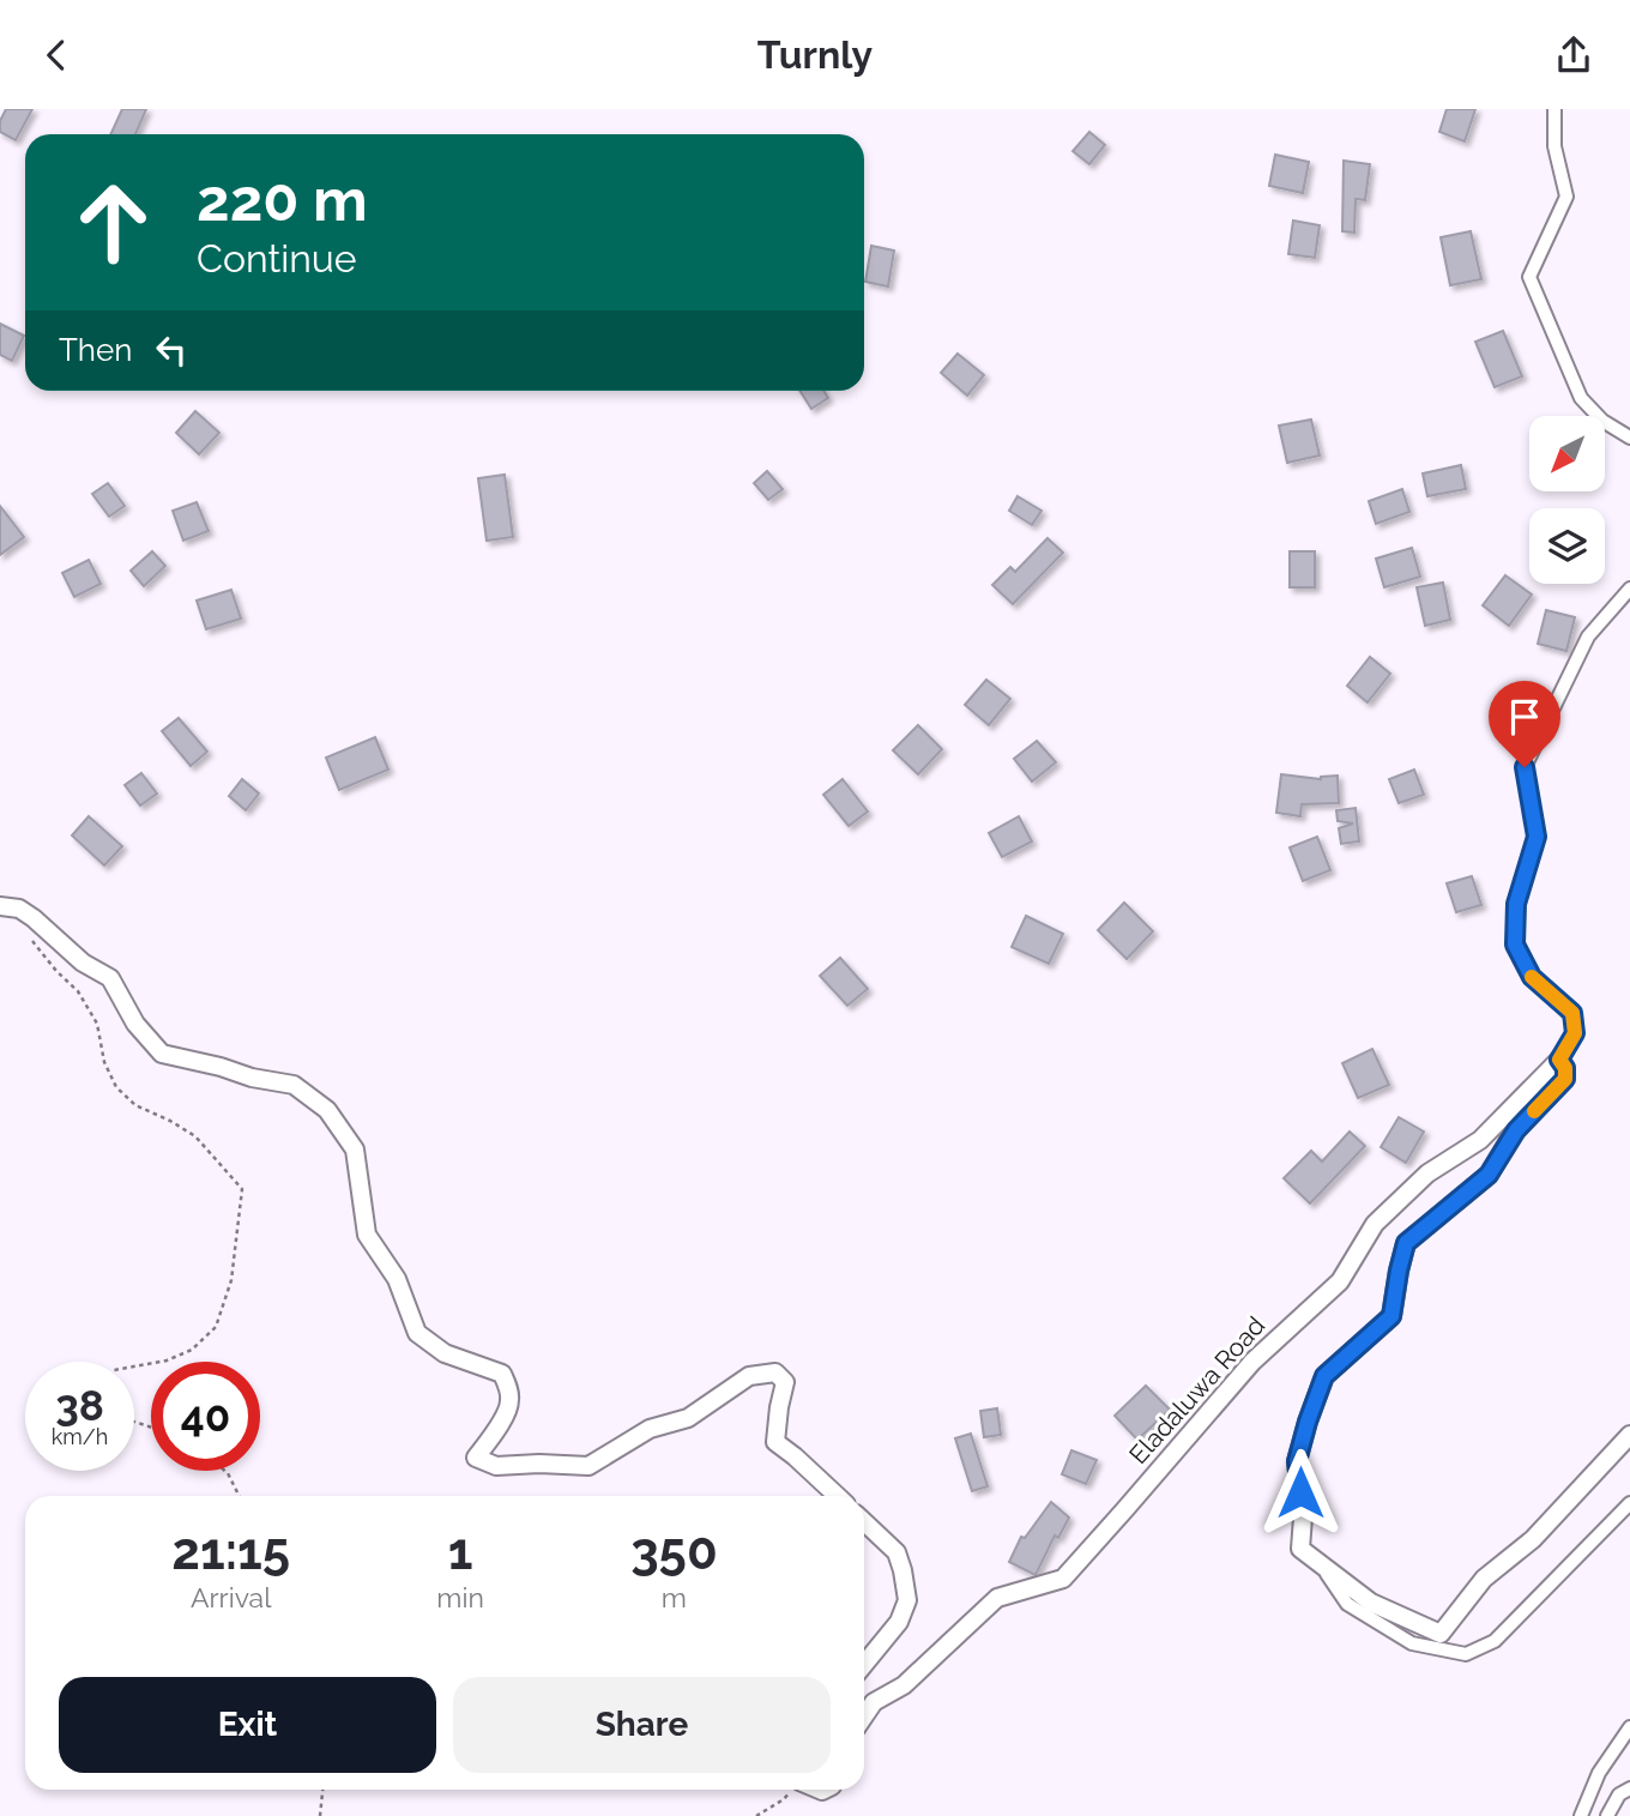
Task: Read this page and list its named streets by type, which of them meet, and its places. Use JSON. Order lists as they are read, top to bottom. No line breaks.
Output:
{"streets":{"street":["Eladaluwa Road"]},"north":"bottom left","page":{"header":"Turnly","turn":["220 m","Continue"],"then":"Then","speed":"38 km/h","limit":"40","eta":["21:15","Arrival","1","min","350","m"],"buttons":["Exit","Share"]}}
